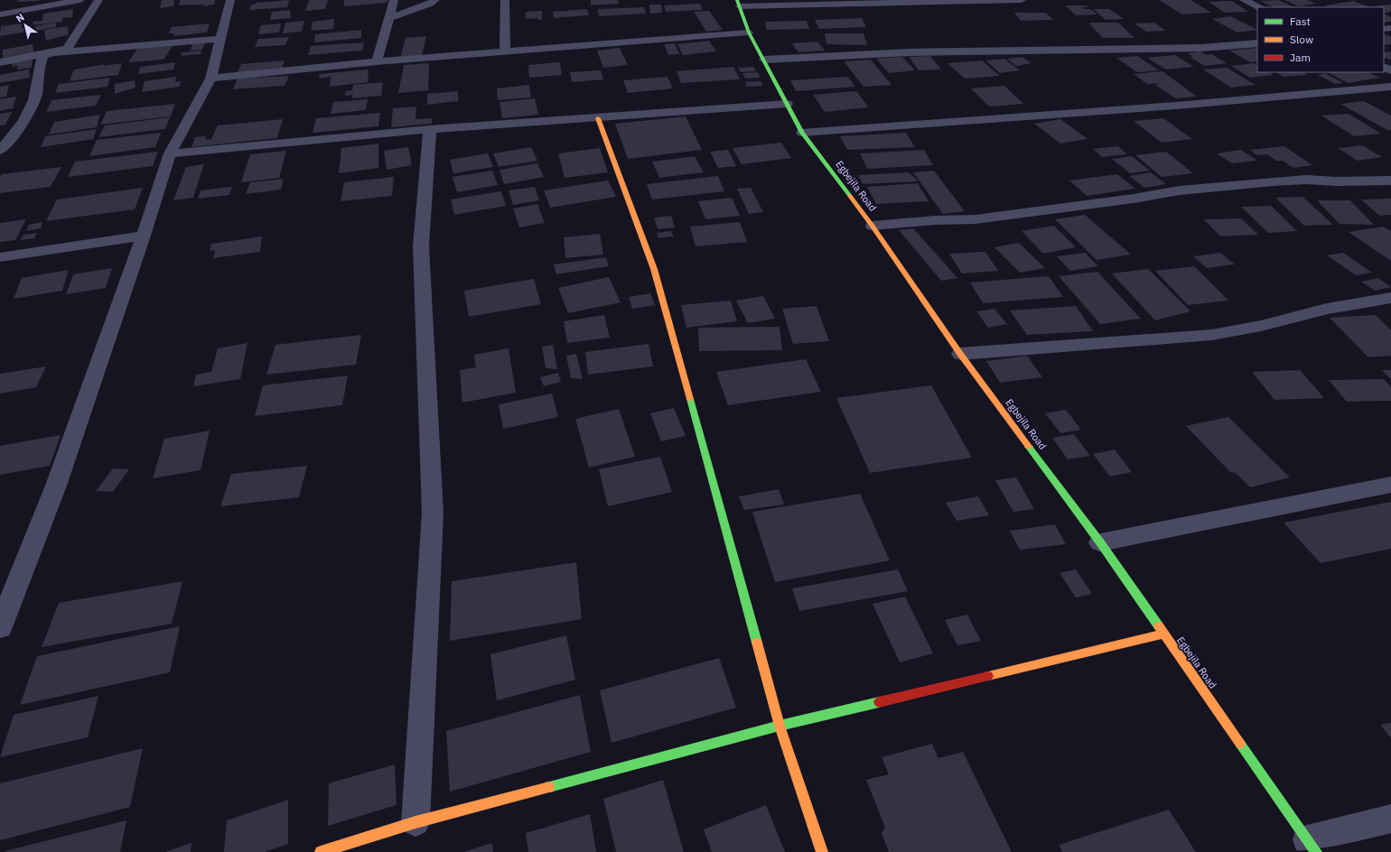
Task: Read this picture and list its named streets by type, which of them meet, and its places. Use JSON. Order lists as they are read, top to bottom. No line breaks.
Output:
{"streets":{"street":["Egbejila Road"]},"legend":["Fast","Slow","Jam"],"north":"top left"}
